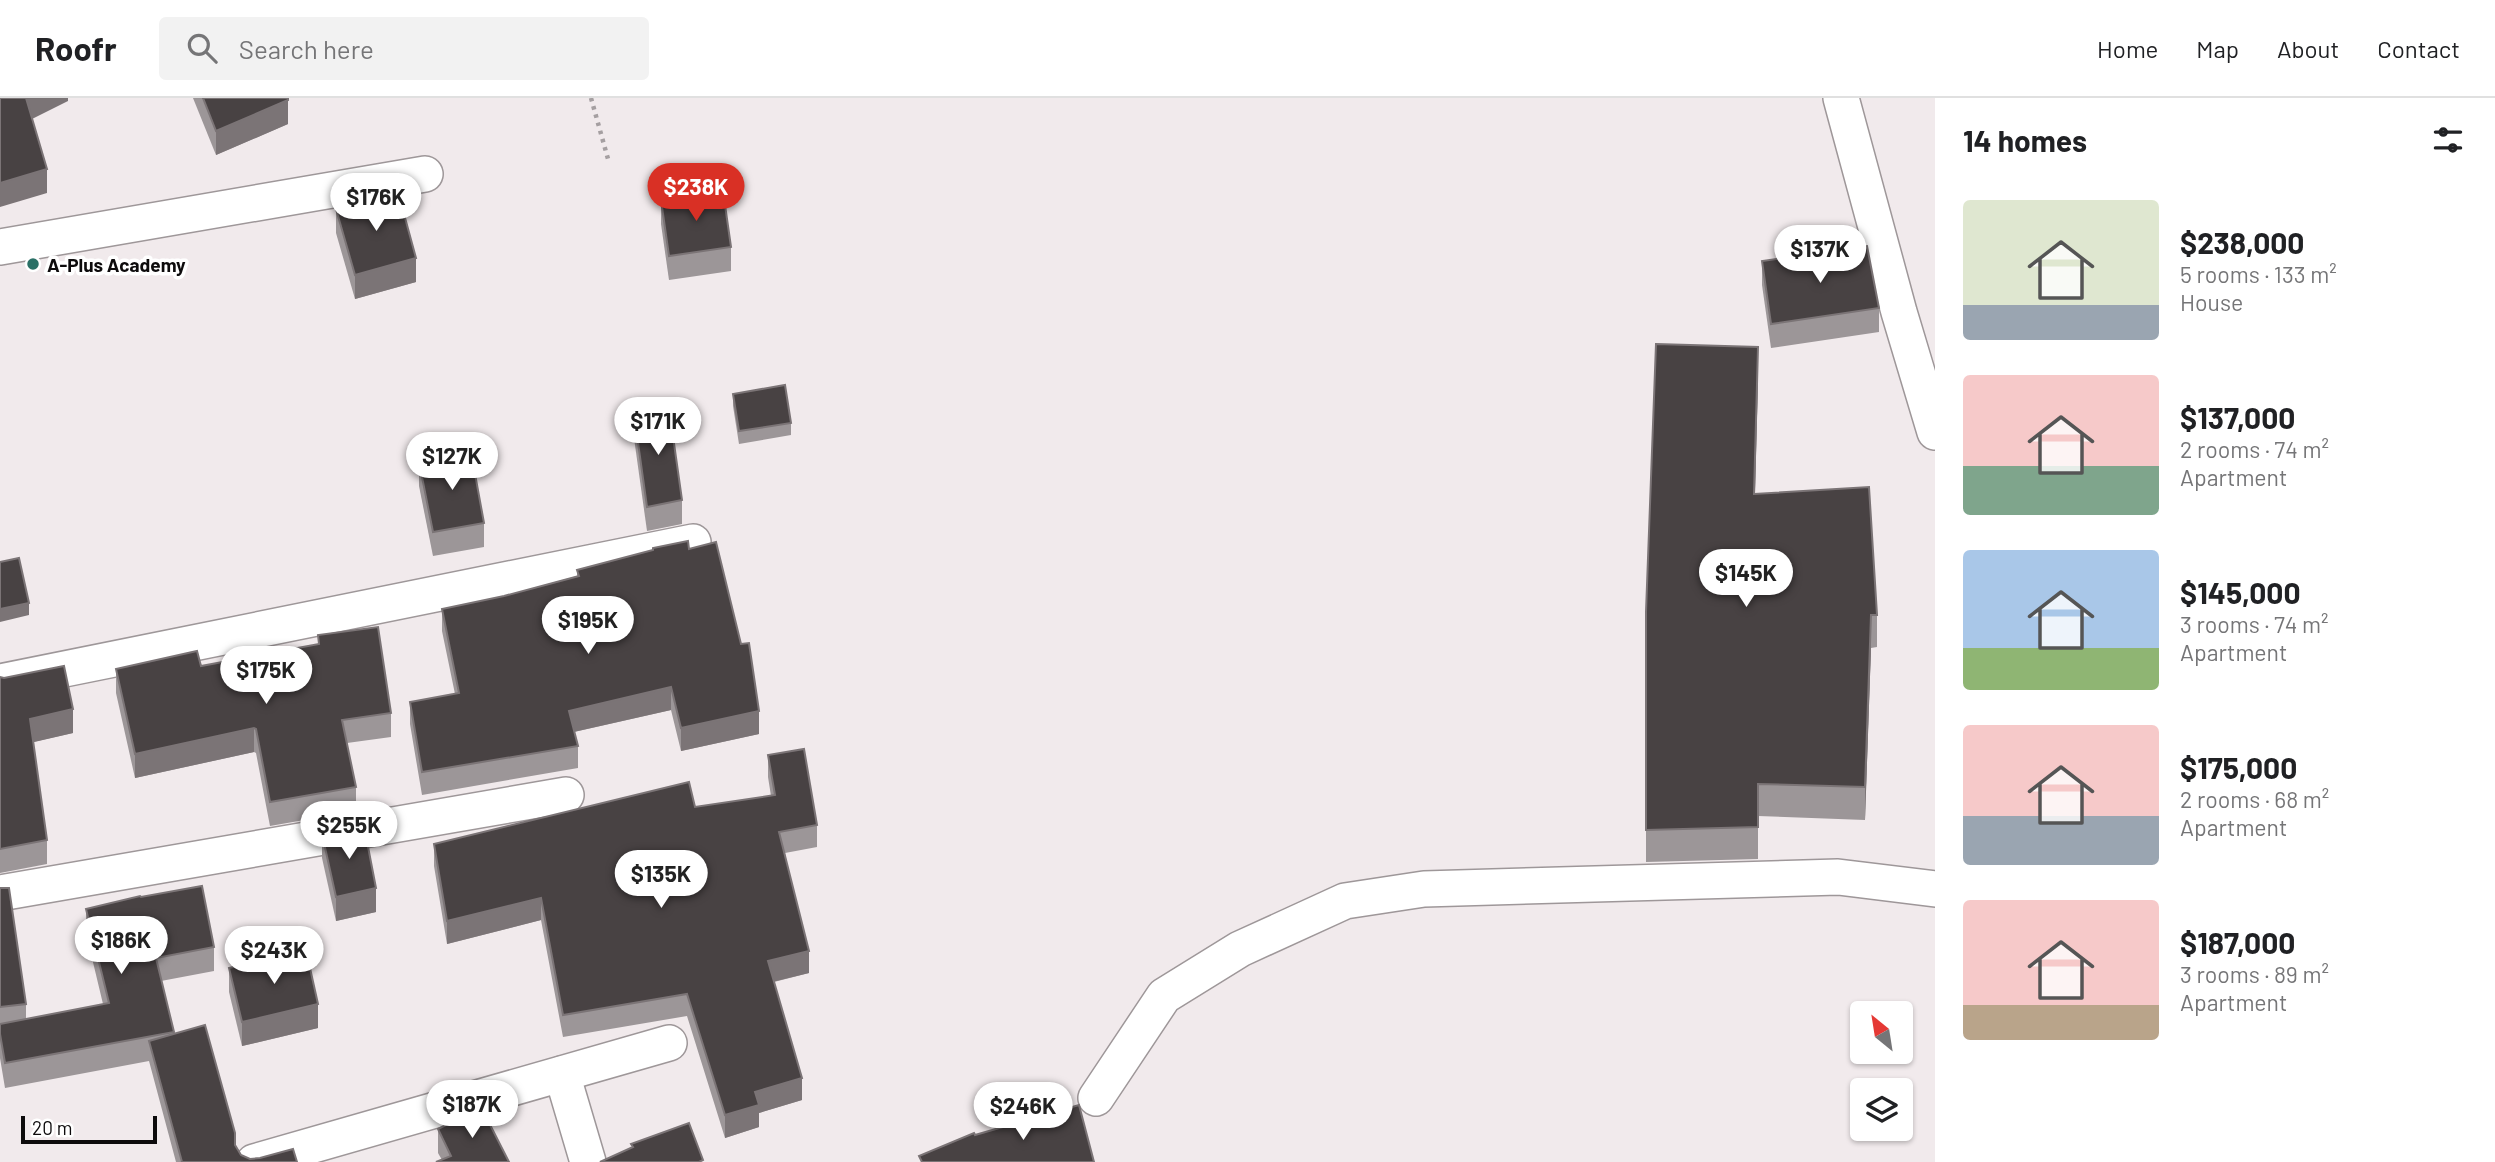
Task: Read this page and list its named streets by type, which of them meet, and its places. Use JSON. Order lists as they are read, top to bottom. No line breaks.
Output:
{"places":["A-Plus Academy"],"scale_bar":"20 m","north":"top left","page":{"header":"Roofr","search":"Search here","nav":["Home","Map","About","Contact"],"heading":"14 homes","price":["$238K","$176K","$137K","$171K","$127K","$145K","$195K","$175K","$255K","$135K","$186K","$243K","$187K","$246K"],"list":[{"name":"$238,000","note":"5 rooms · 133 m² · House"},{"name":"$137,000","note":"2 rooms · 74 m² · Apartment"},{"name":"$145,000","note":"3 rooms · 74 m² · Apartment"},{"name":"$175,000","note":"2 rooms · 68 m² · Apartment"},{"name":"$187,000","note":"3 rooms · 89 m² · Apartment"}],"scale":"20 m"}}
